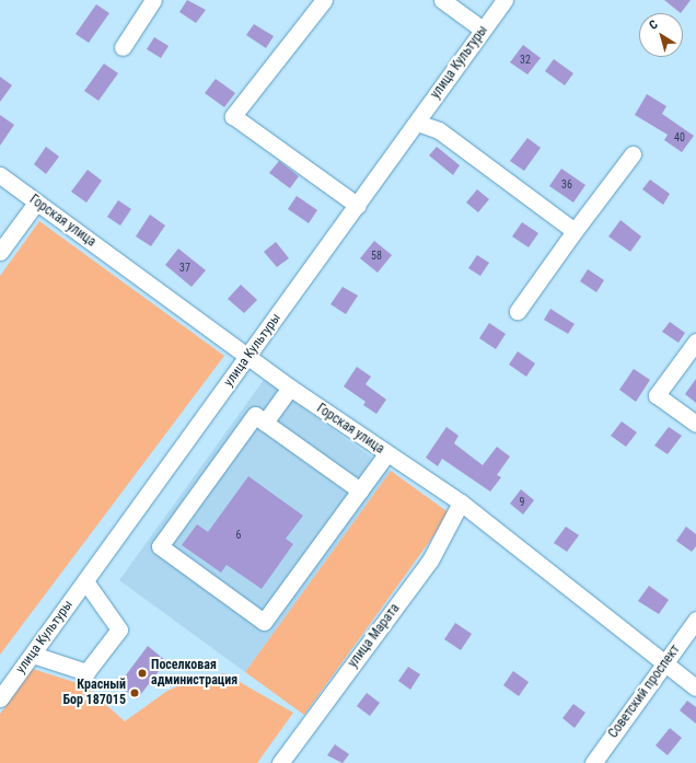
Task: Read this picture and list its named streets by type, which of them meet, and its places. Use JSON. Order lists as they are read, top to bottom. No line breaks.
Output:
{"streets":{"street":["улица Культуры","Горская улица","улица Марата","Советский проспект"]},"crossings":[["улица Культуры","Горская улица"],["Горская улица","улица Марата"],["Горская улица","Советский проспект"]],"places":["Поселковая администрация","Красный Бор 187015"],"house_numbers":["32","40","36","58","37","9","6"],"north":"top left"}
